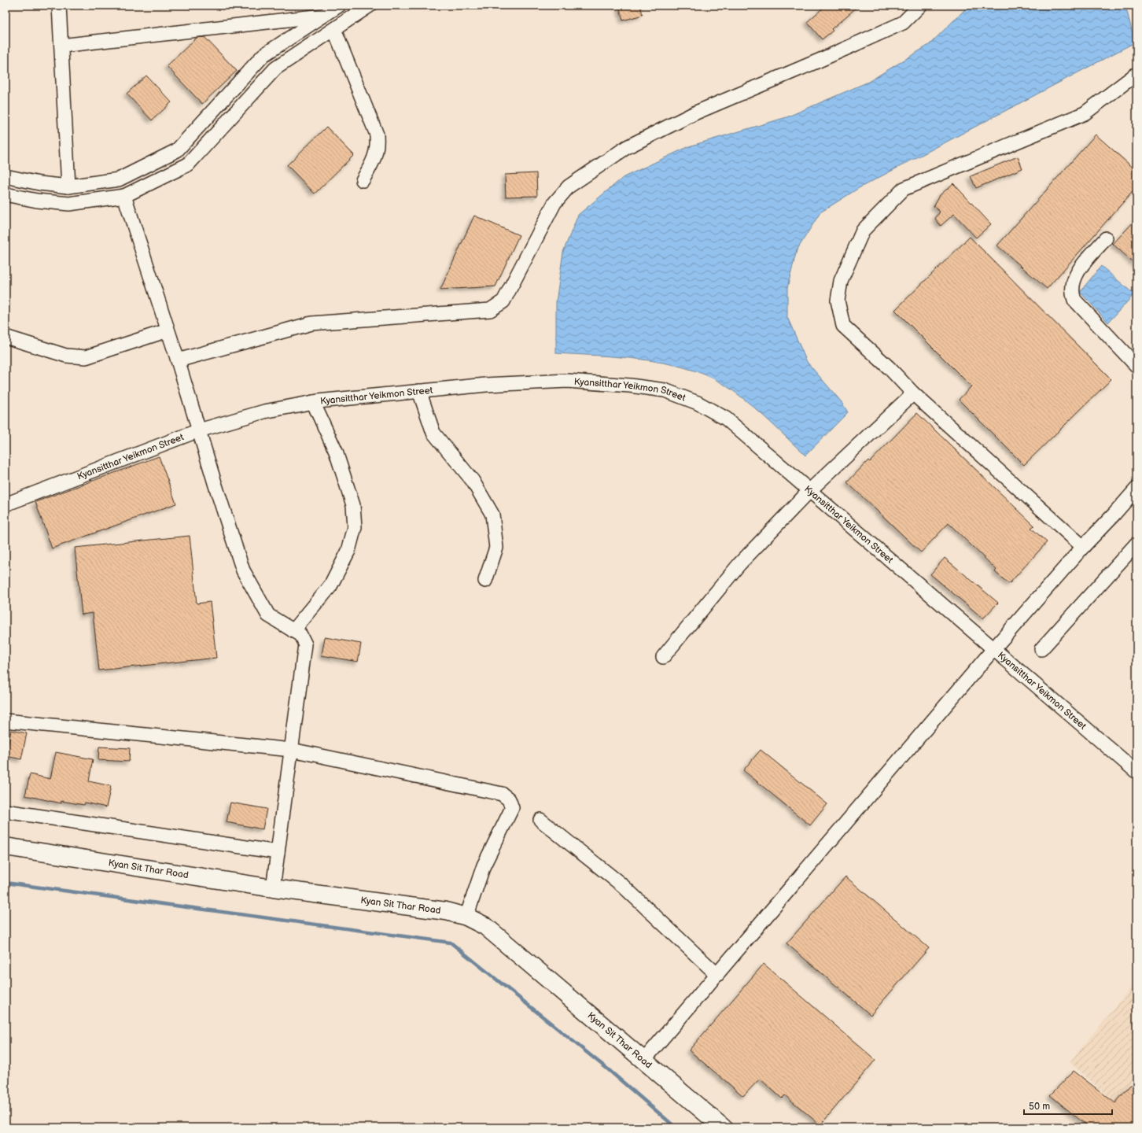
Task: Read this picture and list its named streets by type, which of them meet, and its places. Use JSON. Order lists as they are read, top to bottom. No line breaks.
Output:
{"streets":{"main road":["Kyan Sit Thar Road"],"street":["Kyansitthar Yeikmon Street"]},"scale_bar":"50 m"}
